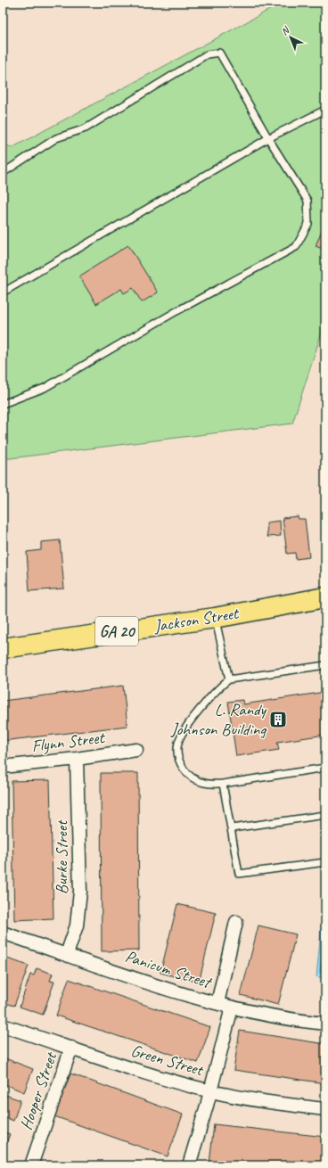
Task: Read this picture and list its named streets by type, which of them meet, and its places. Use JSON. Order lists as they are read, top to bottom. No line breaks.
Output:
{"streets":{"highway":["Jackson Street","GA 20"],"street":["Flynn Street","Burke Street","Panicum Street","Green Street","Hooper Street"]},"crossings":[["Flynn Street","Burke Street"],["Burke Street","Panicum Street"],["Green Street","Hooper Street"]],"places":{"building":["L. Randy Johnson Building"]},"north":"top left"}
